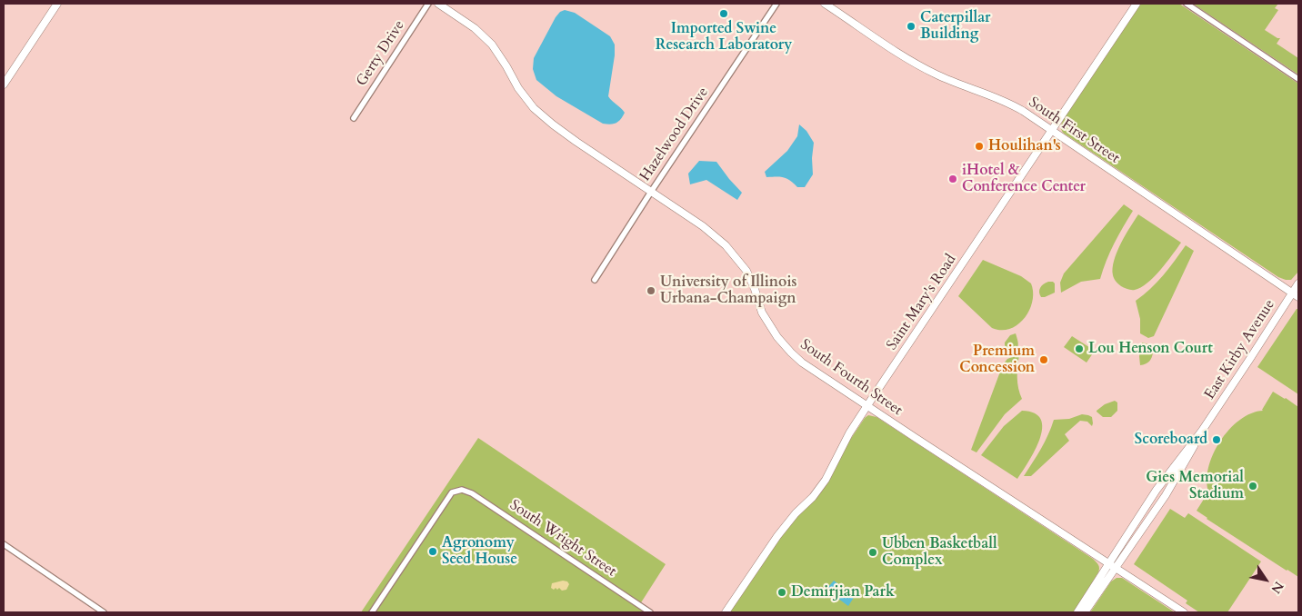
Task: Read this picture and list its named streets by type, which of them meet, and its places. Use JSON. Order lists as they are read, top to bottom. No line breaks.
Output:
{"streets":{"street":["Gerty Drive","South First Street","Hazelwood Drive","Saint Mary's Road","East Kirby Avenue","South Fourth Street","South Wright Street"]},"crossings":[["South First Street","Saint Mary's Road"],["South First Street","East Kirby Avenue"],["Hazelwood Drive","South Fourth Street"],["Saint Mary's Road","South Fourth Street"],["East Kirby Avenue","South Fourth Street"]],"places":["Imported Swine Research Laboratory","Caterpillar Building","Houlihan's","iHotel & Conference Center","University of Illinois Urbana-Champaign","Lou Henson Court","Premium Concession","Scoreboard","Gies Memorial Stadium","Agronomy Seed House","Ubben Basketball Complex","Demirjian Park"],"north":"bottom right"}
